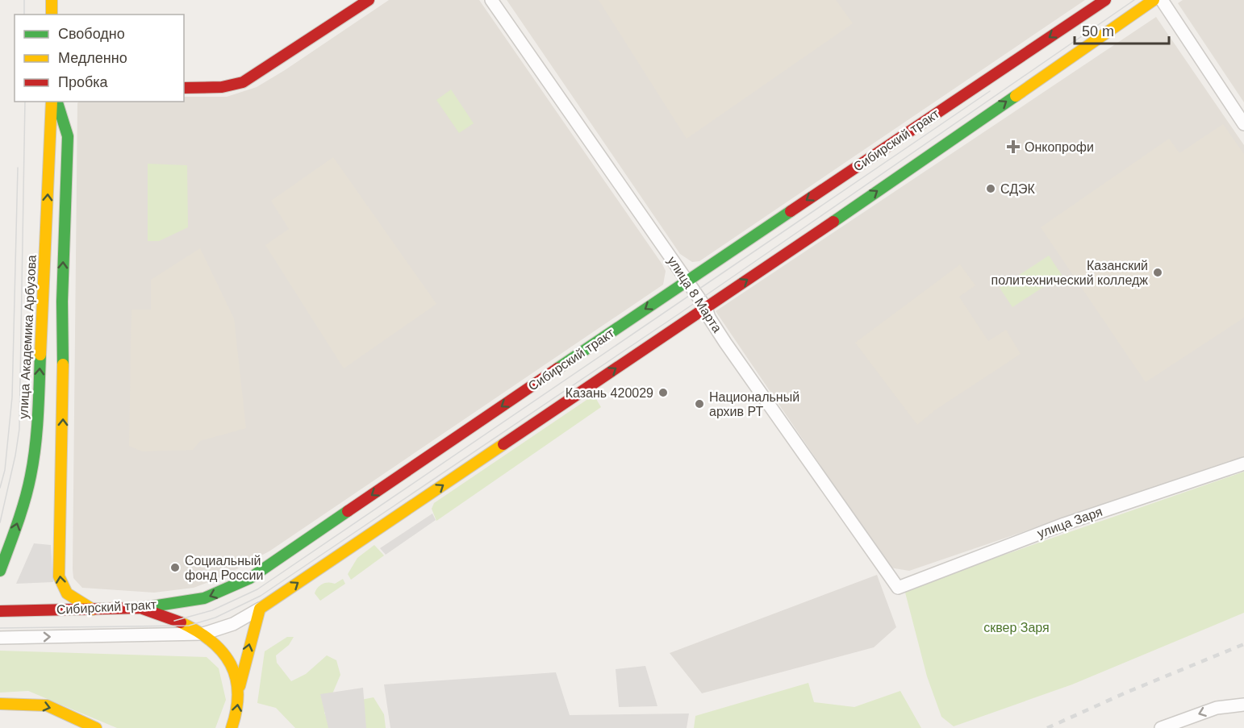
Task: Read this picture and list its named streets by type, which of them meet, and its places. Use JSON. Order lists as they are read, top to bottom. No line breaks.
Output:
{"streets":{"main road":["Сибирский тракт","улица Академика Арбузова"],"street":["улица 8 Марта","улица Заря"]},"crossings":[["Сибирский тракт","улица 8 Марта"],["улица 8 Марта","улица Заря"]],"parks":["сквер Заря"],"places":{"health":["Онкопрофи"],"other":["СДЭК","Казанский политехнический колледж","Казань 420029","Национальный архив РТ","Социальный фонд России"]},"legend":["Свободно","Медленно","Пробка"],"scale_bar":"50 m"}
